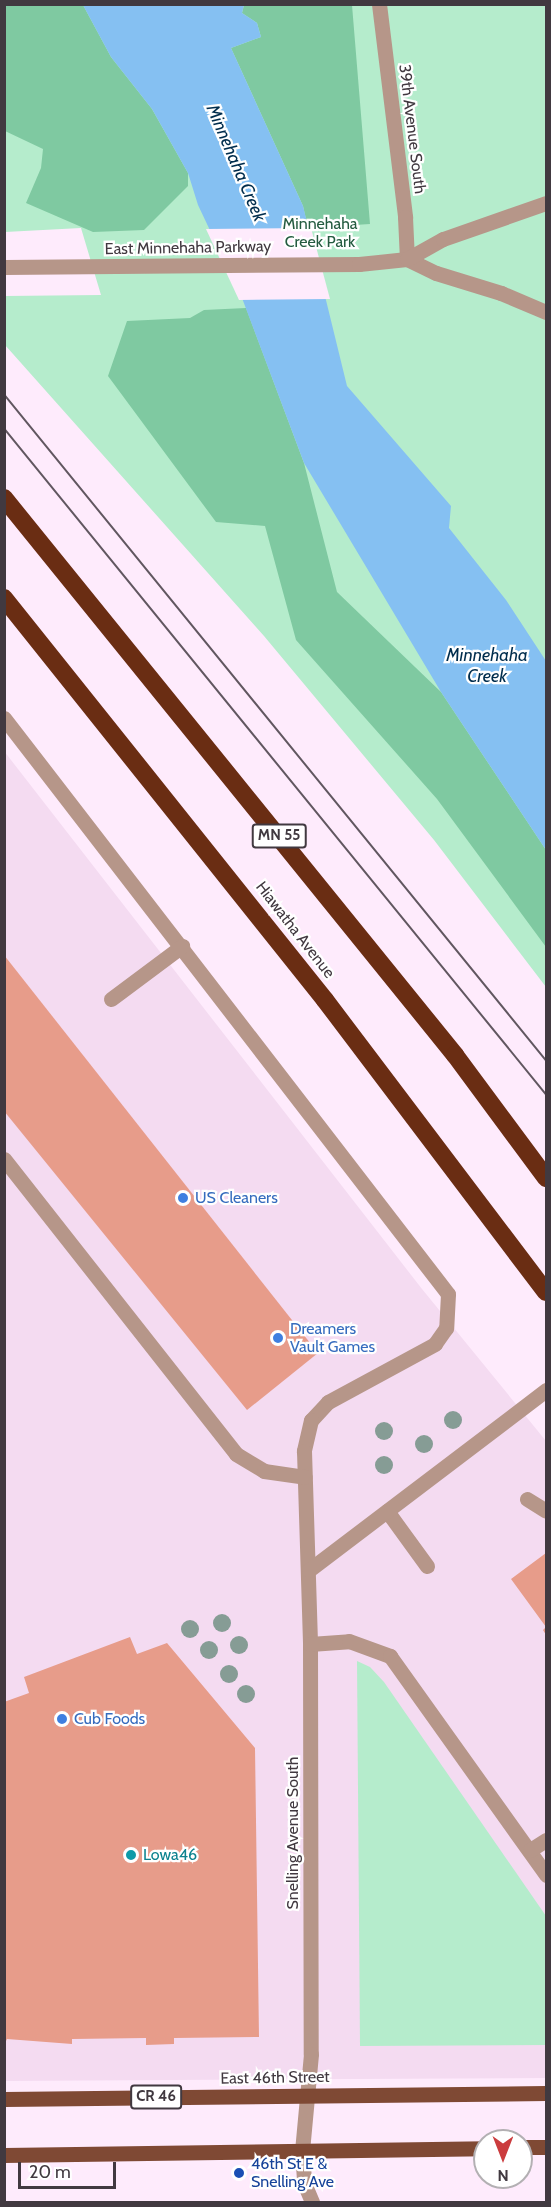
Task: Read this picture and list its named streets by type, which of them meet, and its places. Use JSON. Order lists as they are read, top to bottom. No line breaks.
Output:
{"streets":{"highway":["MN 55","Hiawatha Avenue"],"main road":["East 46th Street","CR 46"],"street":["39th Avenue South","East Minnehaha Parkway","Snelling Avenue South"]},"crossings":[["39th Avenue South","East Minnehaha Parkway"],["Snelling Avenue South","East 46th Street"]],"water":["Minnehaha Creek"],"parks":["Minnehaha Creek Park"],"places":["US Cleaners","Dreamers Vault Games","Cub Foods","Lowa46","46th St E & Snelling Ave"],"scale_bar":"20 m","north":"bottom"}
